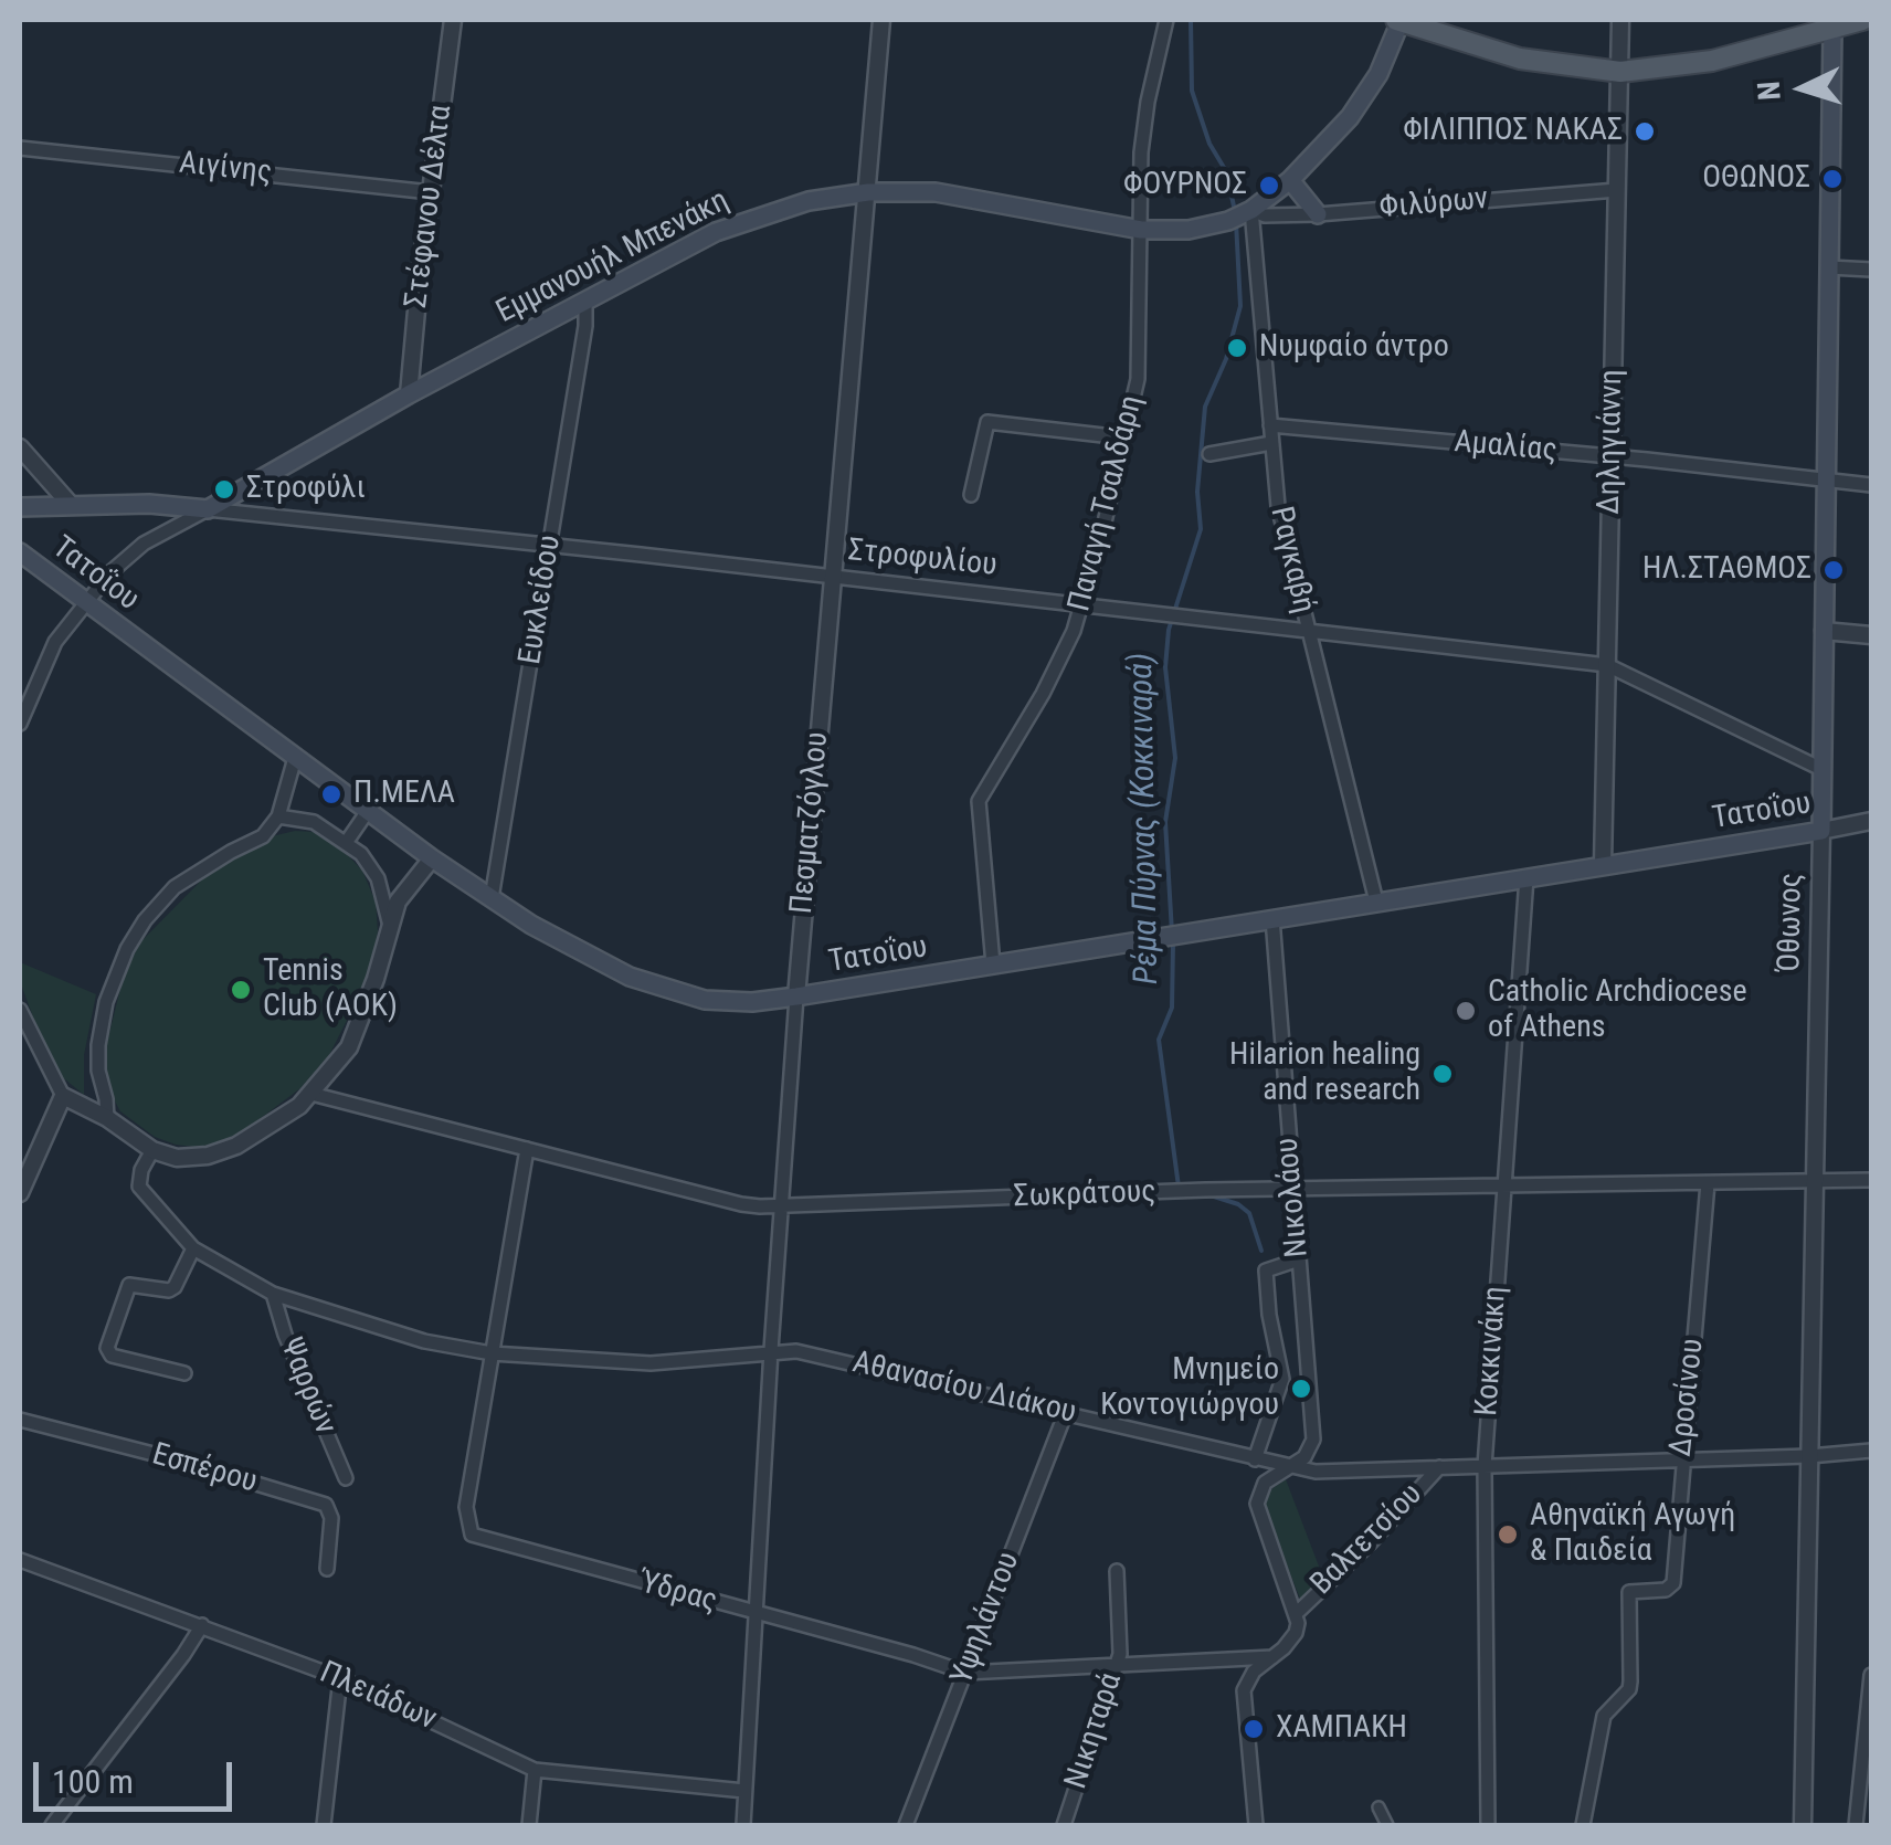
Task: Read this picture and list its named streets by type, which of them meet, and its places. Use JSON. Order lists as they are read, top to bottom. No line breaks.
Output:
{"streets":{"main road":["Εμμανουήλ Μπενάκη","Στροφυλίου","Τατοΐου","Όθωνος"],"street":["Αιγίνης","Φιλύρων","Στέφανου Δέλτα","Δηληγιάννη","Αμαλίας","Παναγή Τσαλδάρη","Ραγκαβή","Ευκλείδου","Πεσματζόγλου","Σωκράτους","Νικολάου","Κοκκινάκη","Ψαρρών","Αθανασίου Διάκου","Δροσίνου","Εσπέρου","Βαλτετσίου","Ύδρας","Υψηλάντου","Πλειάδων","Νικηταρά"]},"crossings":[["Αιγίνης","Στέφανου Δέλτα"],["Φιλύρων","Εμμανουήλ Μπενάκη"],["Φιλύρων","Δηληγιάννη"],["Φιλύρων","Ραγκαβή"],["Στέφανου Δέλτα","Εμμανουήλ Μπενάκη"],["Εμμανουήλ Μπενάκη","Παναγή Τσαλδάρη"],["Εμμανουήλ Μπενάκη","Στροφυλίου"],["Εμμανουήλ Μπενάκη","Ραγκαβή"],["Εμμανουήλ Μπενάκη","Τατοΐου"],["Εμμανουήλ Μπενάκη","Ευκλείδου"],["Εμμανουήλ Μπενάκη","Πεσματζόγλου"],["Δηληγιάννη","Αμαλίας"],["Δηληγιάννη","Στροφυλίου"],["Δηληγιάννη","Τατοΐου"],["Αμαλίας","Ραγκαβή"],["Αμαλίας","Όθωνος"],["Παναγή Τσαλδάρη","Στροφυλίου"],["Παναγή Τσαλδάρη","Τατοΐου"],["Στροφυλίου","Ραγκαβή"],["Στροφυλίου","Ευκλείδου"],["Στροφυλίου","Πεσματζόγλου"],["Στροφυλίου","Όθωνος"],["Ραγκαβή","Τατοΐου"],["Τατοΐου","Ευκλείδου"],["Τατοΐου","Πεσματζόγλου"],["Τατοΐου","Όθωνος"],["Τατοΐου","Νικολάου"],["Τατοΐου","Κοκκινάκη"],["Πεσματζόγλου","Σωκράτους"],["Πεσματζόγλου","Αθανασίου Διάκου"],["Πεσματζόγλου","Ύδρας"],["Πεσματζόγλου","Πλειάδων"],["Όθωνος","Σωκράτους"],["Όθωνος","Αθανασίου Διάκου"],["Σωκράτους","Νικολάου"],["Σωκράτους","Κοκκινάκη"],["Σωκράτους","Αθανασίου Διάκου"],["Σωκράτους","Δροσίνου"],["Σωκράτους","Ύδρας"],["Νικολάου","Αθανασίου Διάκου"],["Νικολάου","Βαλτετσίου"],["Κοκκινάκη","Αθανασίου Διάκου"],["Ψαρρών","Αθανασίου Διάκου"],["Αθανασίου Διάκου","Δροσίνου"],["Αθανασίου Διάκου","Βαλτετσίου"],["Αθανασίου Διάκου","Ύδρας"],["Αθανασίου Διάκου","Υψηλάντου"],["Βαλτετσίου","Ύδρας"],["Ύδρας","Υψηλάντου"],["Ύδρας","Νικηταρά"]],"water":["Ρέμα Πύρνας (Κοκκιναρά)"],"places":["ΦΙΛΙΠΠΟΣ ΝΑΚΑΣ","ΟΘΩΝΟΣ","ΦΟΥΡΝΟΣ","Νυμφαίο άντρο","Στροφύλι","ΗΛ.ΣΤΑΘΜΟΣ","Π.ΜΕΛΑ","Tennis Club (AOK)","Catholic Archdiocese of Athens","Hilarion healing and research","Μνημείο Κοντογιώργου","Αθηναϊκή Αγωγή & Παιδεία","ΧΑΜΠΑΚΗ"],"scale_bar":"100 m","north":"left"}
